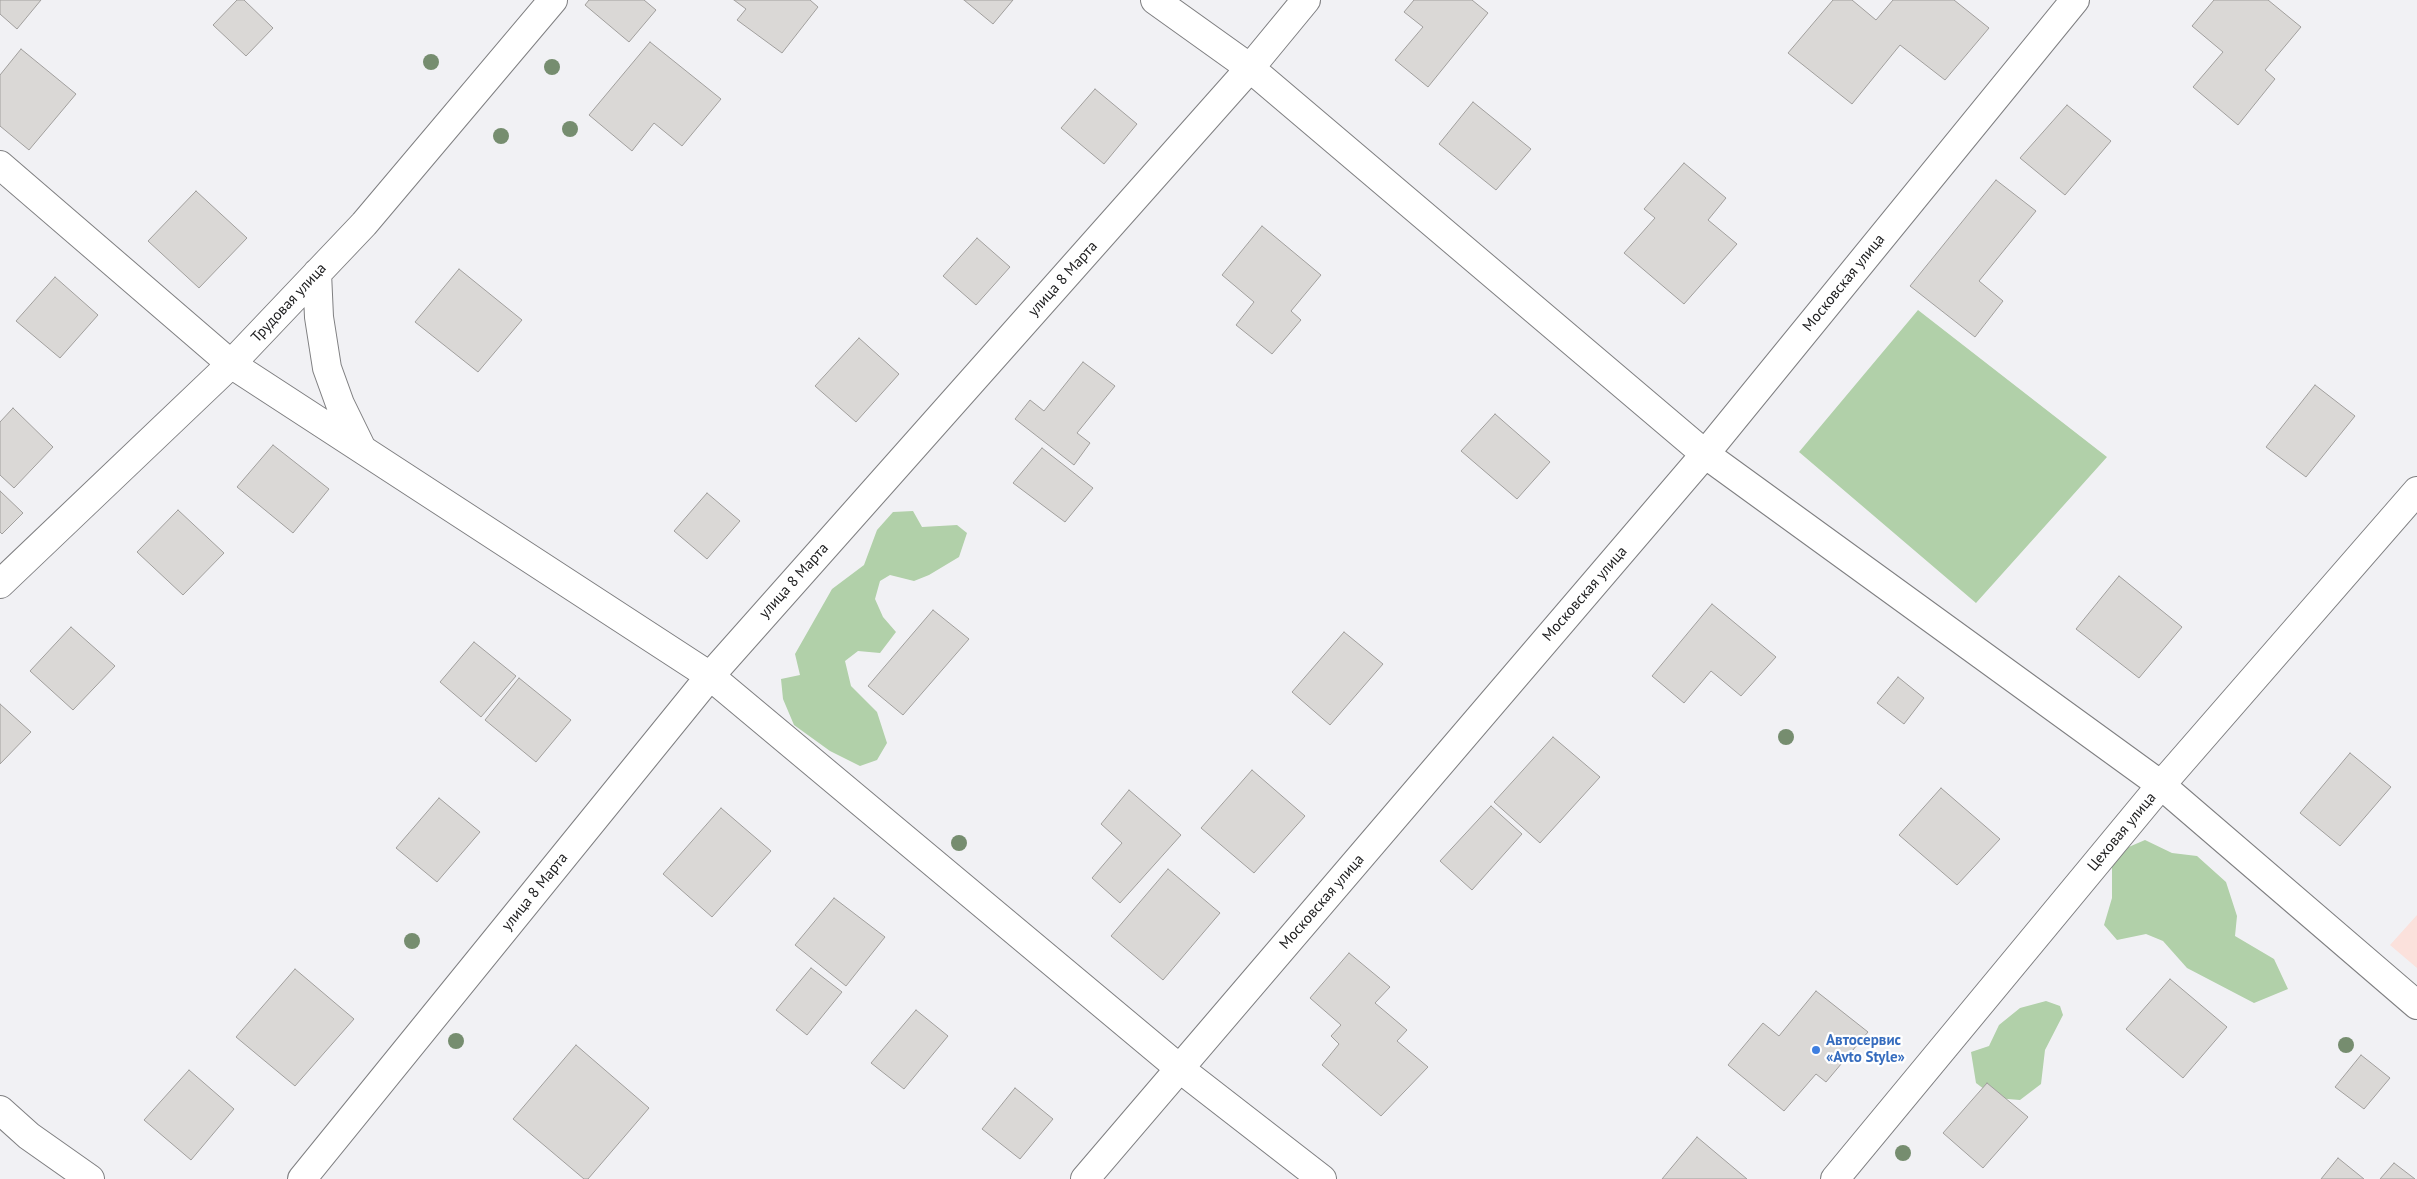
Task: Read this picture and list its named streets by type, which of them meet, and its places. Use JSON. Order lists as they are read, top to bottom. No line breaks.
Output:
{"streets":{"street":["улица 8 Марта","Московская улица","Трудовая улица","Цеховая улица"]},"places":["Автосервис «Avto Style»"]}
